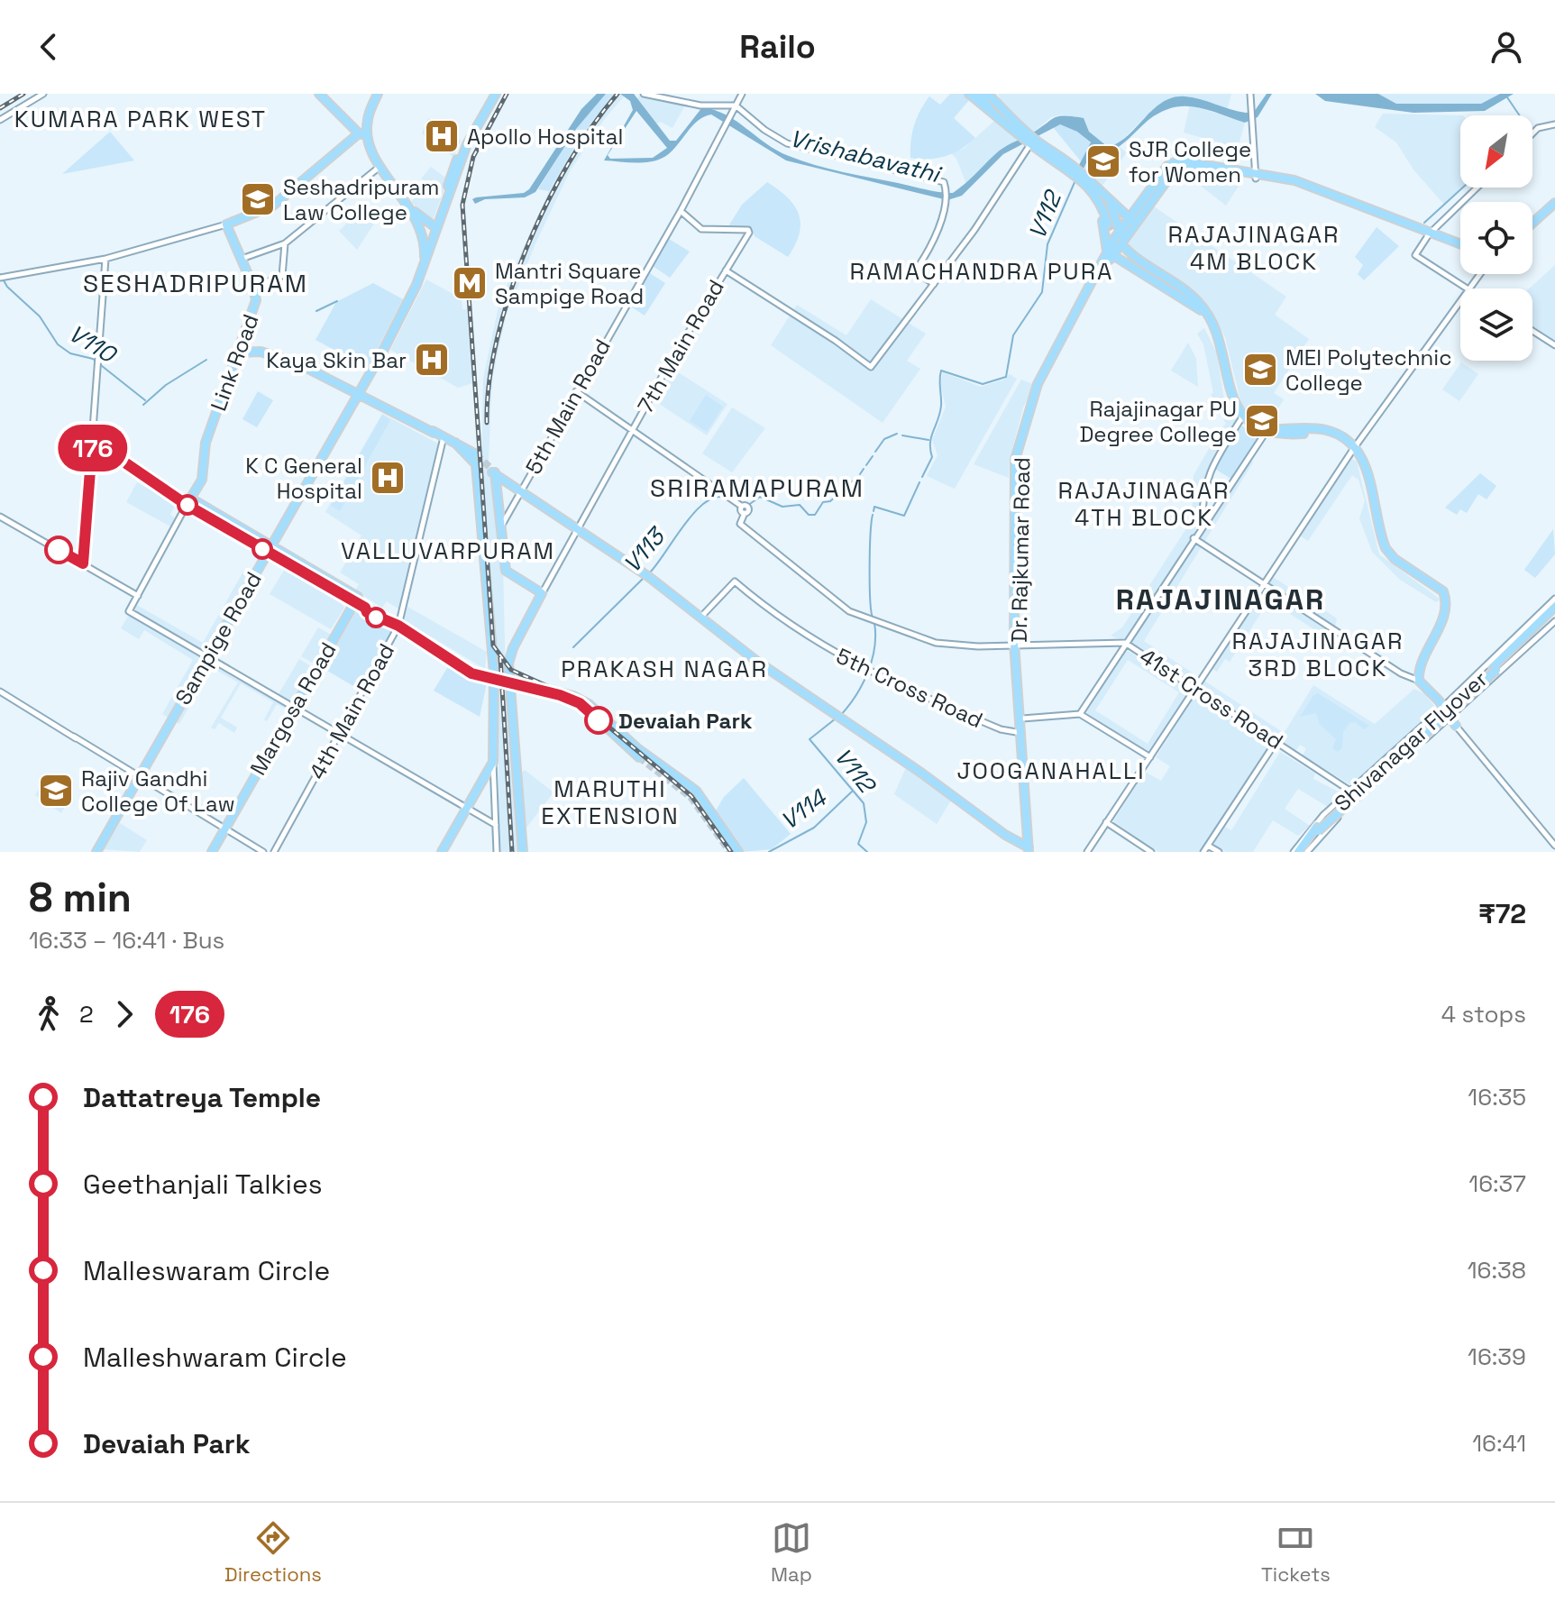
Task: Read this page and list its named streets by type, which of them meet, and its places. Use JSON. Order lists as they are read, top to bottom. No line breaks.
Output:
{"streets":{"main road":["Link Road","Dr. Rajkumar Road","Sampige Road","Margosa Road","Shivanagar Flyover"],"street":["7th Main Road","5th Main Road","5th Cross Road","41st Cross Road","4th Main Road"]},"crossings":[["7th Main Road","5th Main Road"],["7th Main Road","41st Cross Road"],["Dr. Rajkumar Road","5th Cross Road"],["Dr. Rajkumar Road","41st Cross Road"]],"districts":["KUMARA PARK WEST","RAJAJINAGAR 4M BLOCK","RAMACHANDRA PURA","SESHADRIPURAM","SRIRAMAPURAM","RAJAJINAGAR 4TH BLOCK","VALLUVARPURAM","RAJAJINAGAR","RAJAJINAGAR 3RD BLOCK","PRAKASH NAGAR","JOOGANAHALLI","MARUTHI EXTENSION"],"water":["Vrishabavathi","V112","V110","V113","V114"],"places":{"hospital":["Apollo Hospital","Kaya Skin Bar","K C General Hospital"],"school or university":["SJR College for Women","Seshadripuram Law College","MEI Polytechnic College","Rajajinagar PU Degree College","Rajiv Gandhi College Of Law"],"metro station":["Mantri Square Sampige Road"],"other":["Devaiah Park"]},"lines":["bus line 176"],"north":"bottom left","page":{"header":"Railo","on_map":"176","heading":["8 min","16:33 – 16:41 · Bus","₹72"],"legs":["2","176","4 stops"],"list":[{"name":"Dattatreya Temple","value":"16:35"},{"name":"Geethanjali Talkies","value":"16:37"},{"name":"Malleswaram Circle","value":"16:38"},{"name":"Malleshwaram Circle","value":"16:39"},{"name":"Devaiah Park","value":"16:41"}],"tabs":["Directions","Map","Tickets"]}}
